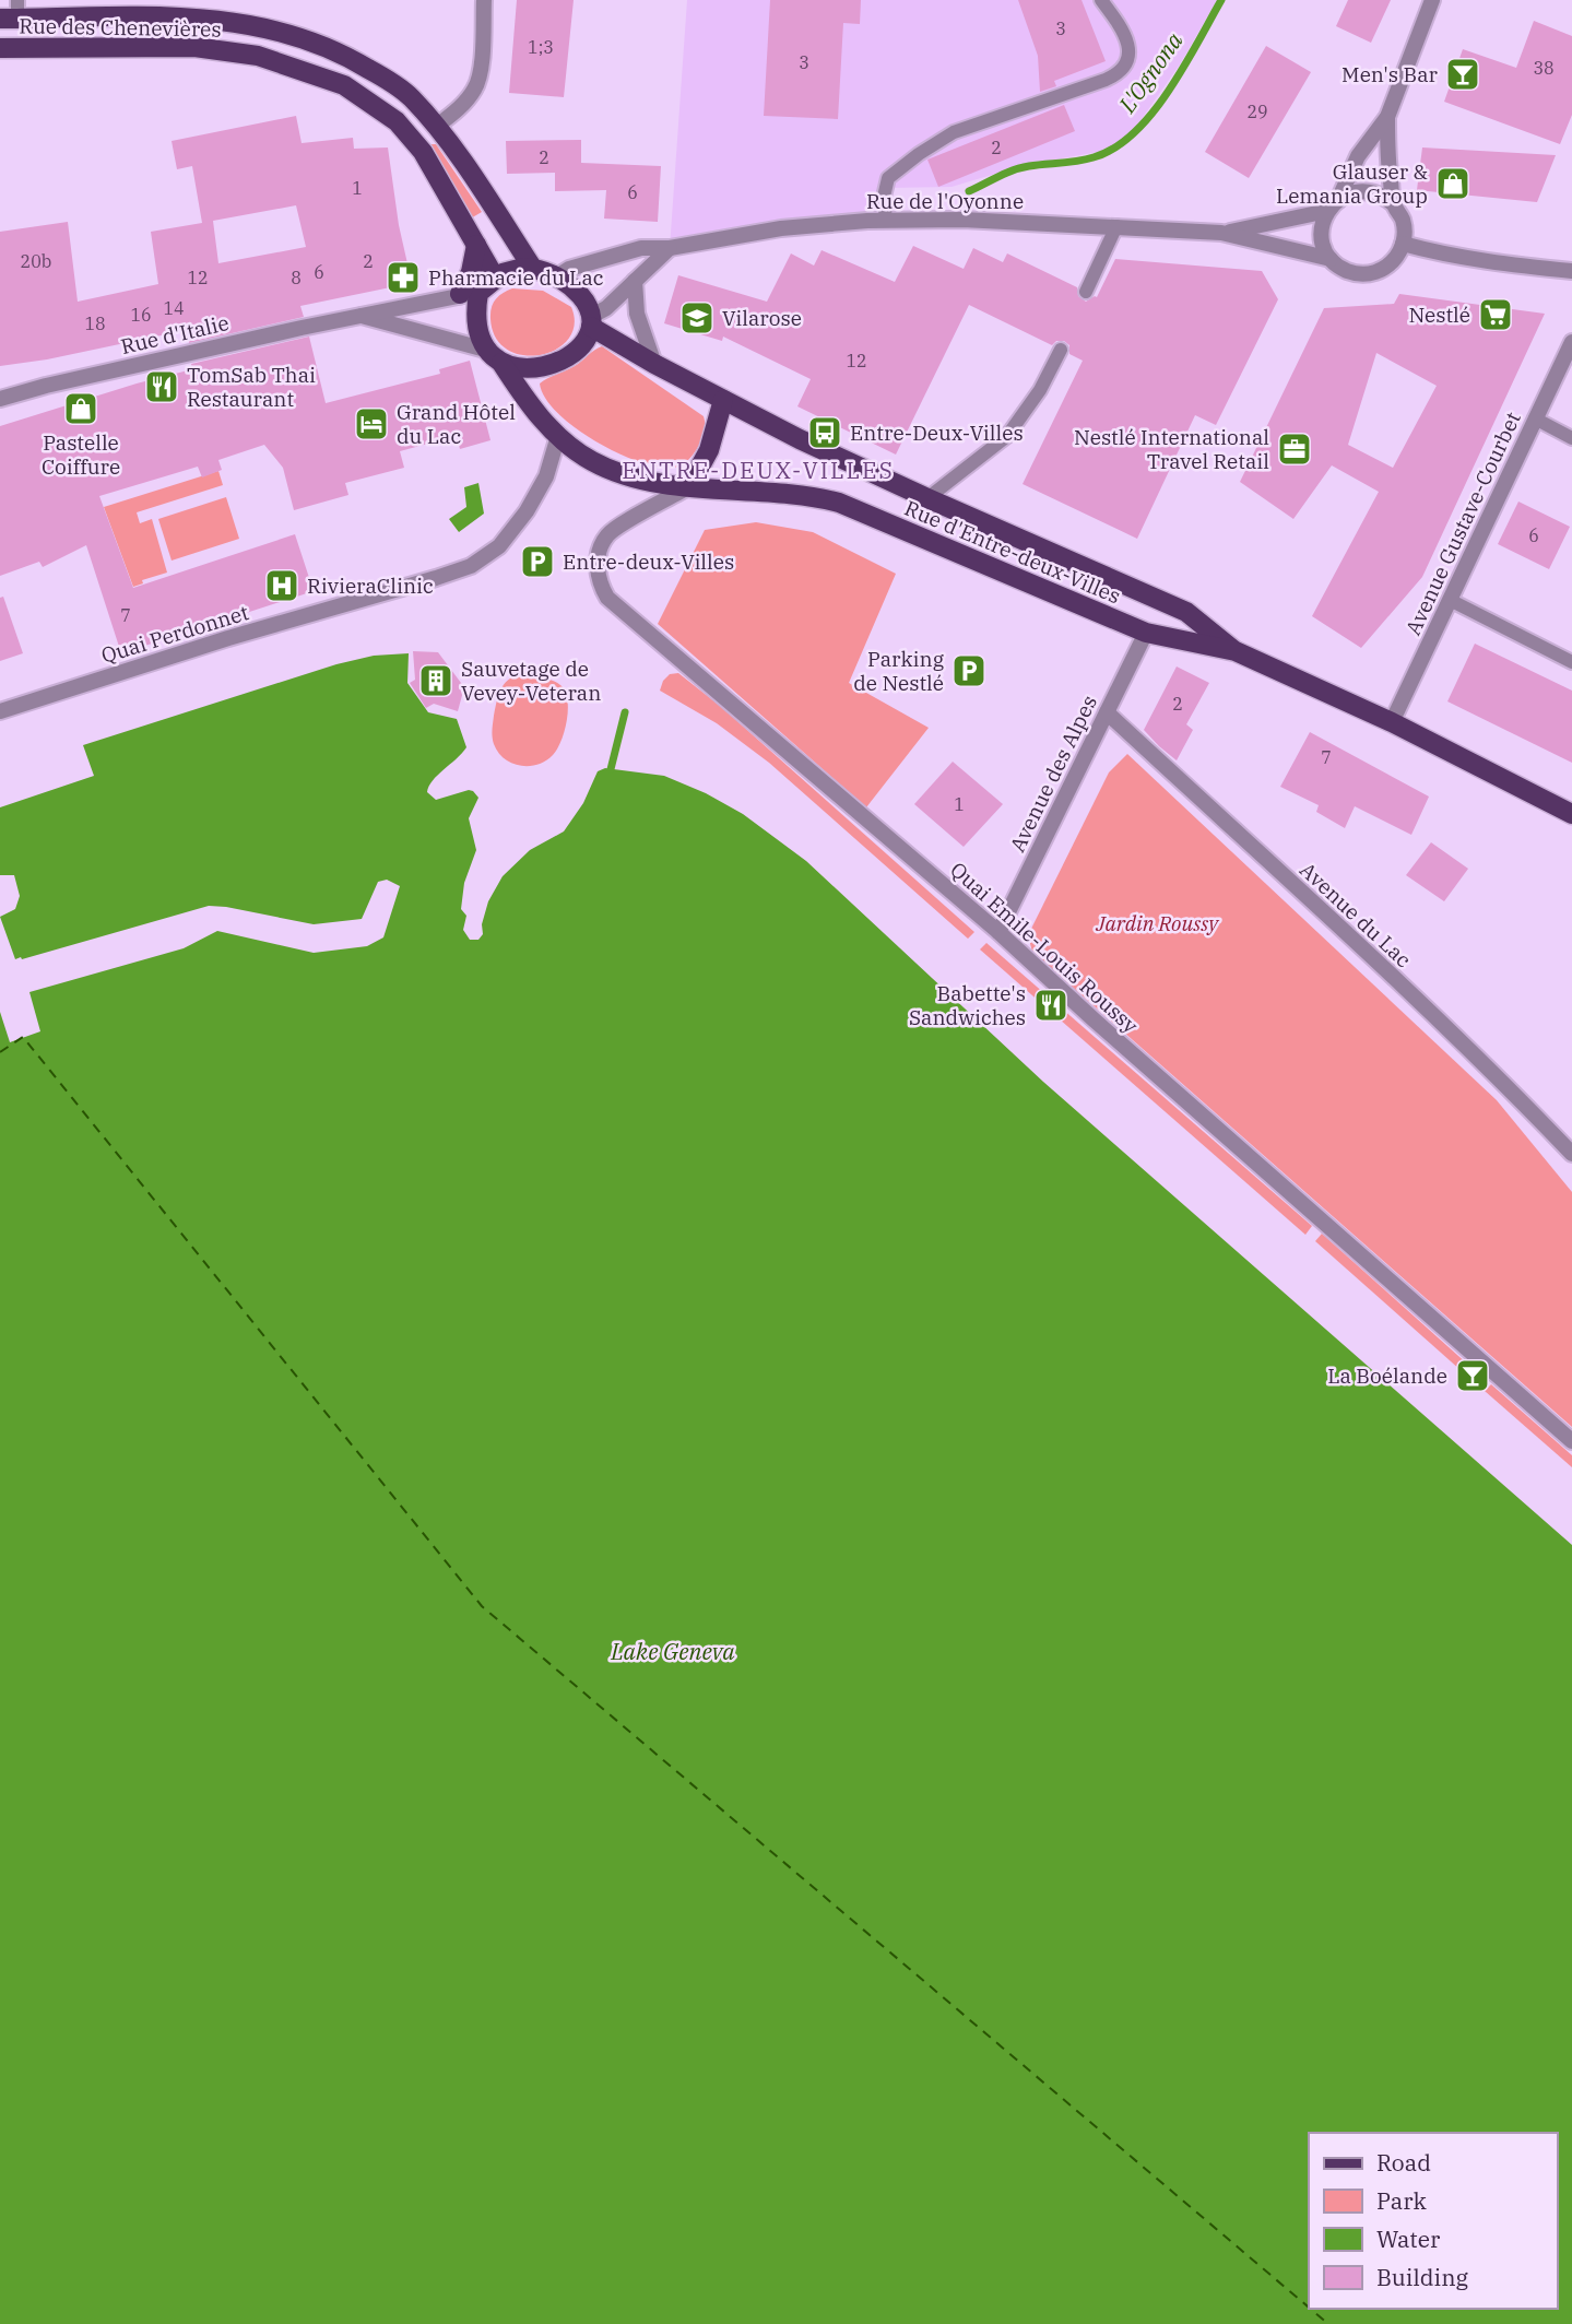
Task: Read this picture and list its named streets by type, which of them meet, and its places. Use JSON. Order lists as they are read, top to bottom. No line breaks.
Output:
{"streets":{"main road":["Rue des Chenevières","Rue d'Entre-deux-Villes"],"street":["Rue de l'Oyonne","Rue d'Italie","Avenue Gustave-Courbet","Quai Perdonnet","Avenue des Alpes","Avenue du Lac","Quai Emile-Louis Roussy"]},"crossings":[["Rue des Chenevières","Rue de l'Oyonne"],["Rue des Chenevières","Rue d'Italie"],["Rue des Chenevières","Rue d'Entre-deux-Villes"],["Rue de l'Oyonne","Rue d'Italie"],["Rue de l'Oyonne","Rue d'Entre-deux-Villes"],["Rue d'Italie","Rue d'Entre-deux-Villes"],["Avenue Gustave-Courbet","Rue d'Entre-deux-Villes"],["Rue d'Entre-deux-Villes","Quai Perdonnet"],["Rue d'Entre-deux-Villes","Avenue des Alpes"],["Rue d'Entre-deux-Villes","Quai Emile-Louis Roussy"],["Avenue des Alpes","Avenue du Lac"],["Avenue des Alpes","Quai Emile-Louis Roussy"]],"districts":["ENTRE-DEUX-VILLES"],"water":["L'Ognona","Lake Geneva"],"parks":["Jardin Roussy"],"places":{"bar":["Men's Bar","La Boélande"],"shop":["Glauser & Lemania Group","Pastelle Coiffure"],"pharmacy":["Pharmacie du Lac"],"supermarket":["Nestlé"],"school or university":["Vilarose"],"restaurant":["TomSab Thai Restaurant","Babette's Sandwiches"],"hotel":["Grand Hôtel du Lac"],"bus stop":["Entre-Deux-Villes"],"office":["Nestlé International Travel Retail"],"parking":["Entre-deux-Villes","Parking de Nestlé"],"hospital":["RivieraClinic"],"building":["Sauvetage de Vevey-Veteran"]},"house_numbers":["3","1;3","3","38","29","2","2","1","6","20b","2","6","12","8","14","16","18","12","6","7","2","7","1"],"legend":["Road","Park","Water","Building"]}
